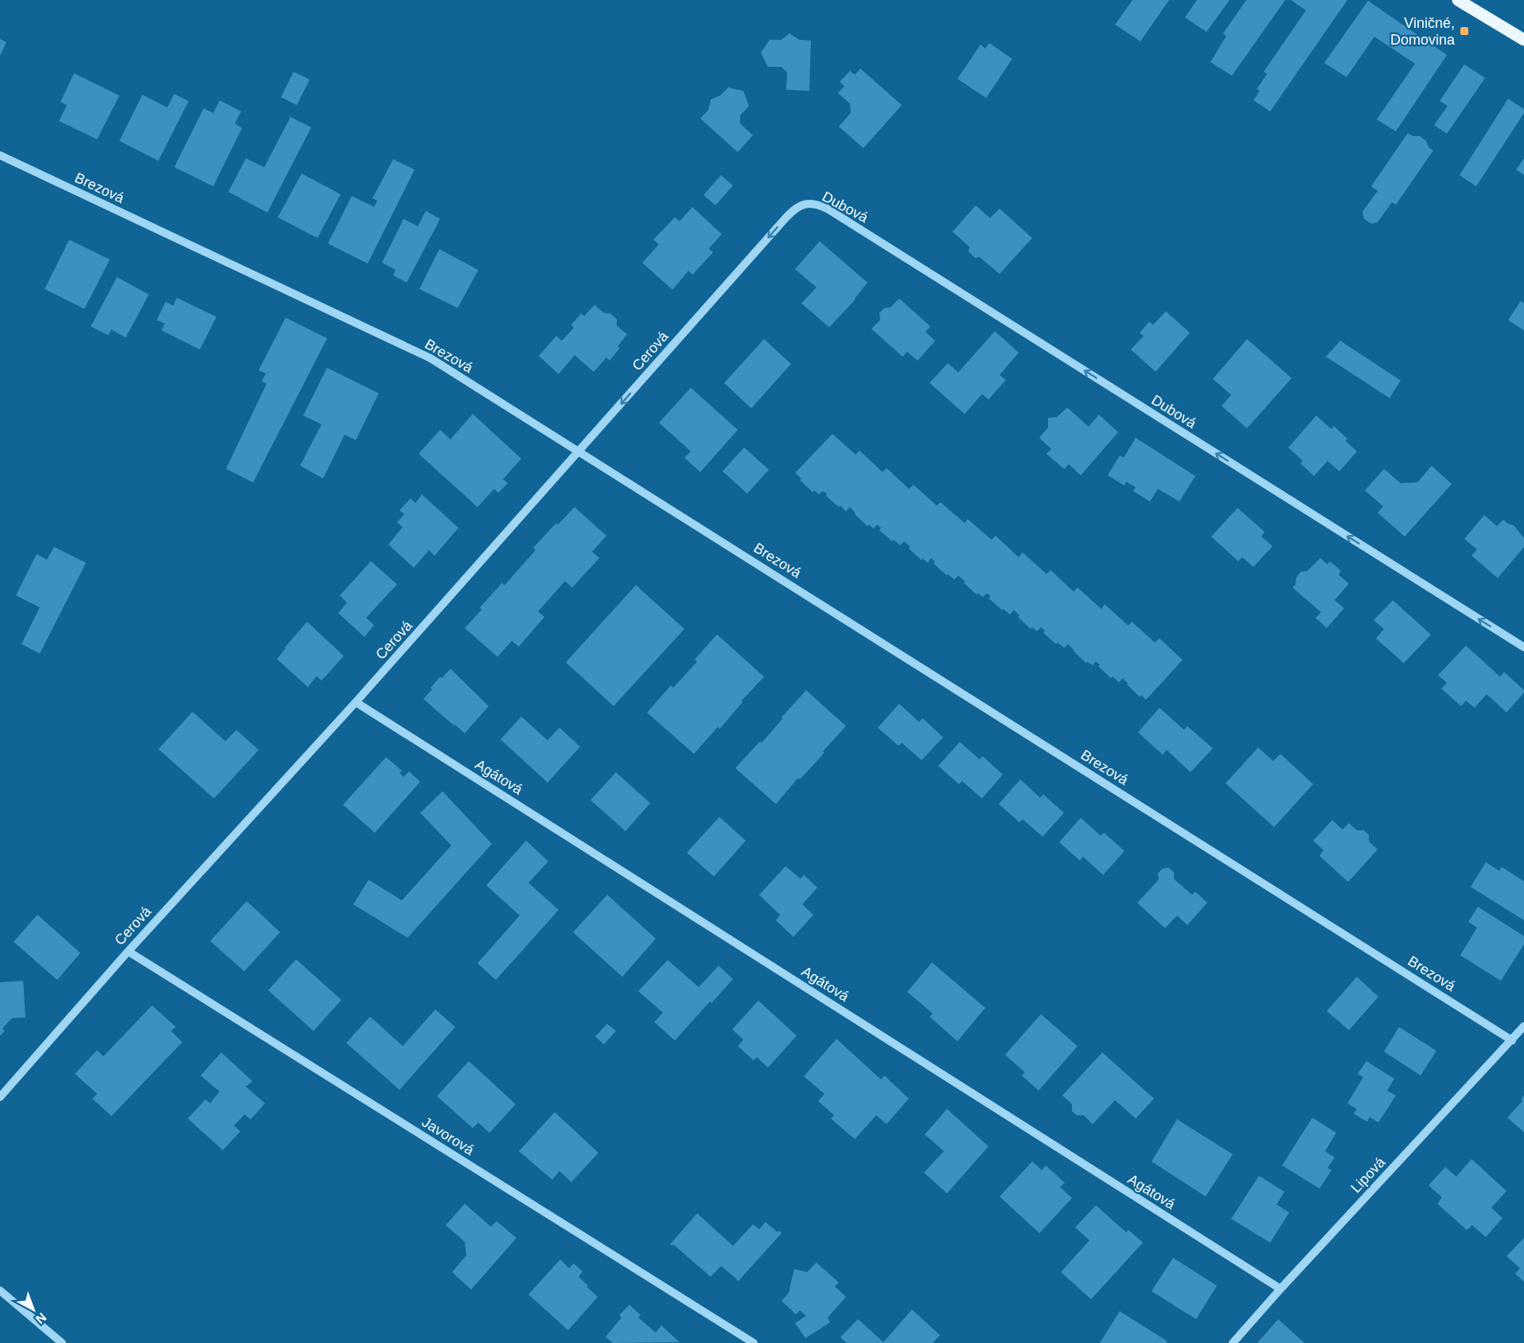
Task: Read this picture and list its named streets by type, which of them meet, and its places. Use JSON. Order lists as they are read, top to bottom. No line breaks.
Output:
{"streets":{"street":["Brezová","Dubová","Cerová","Agátová","Javorová","Lipová"]},"crossings":[["Brezová","Cerová"],["Brezová","Lipová"],["Dubová","Cerová"],["Cerová","Agátová"],["Cerová","Javorová"],["Agátová","Lipová"]],"one_way":["Dubová"],"places":{"transit":["Viničné, Domovina"]},"north":"bottom right"}
